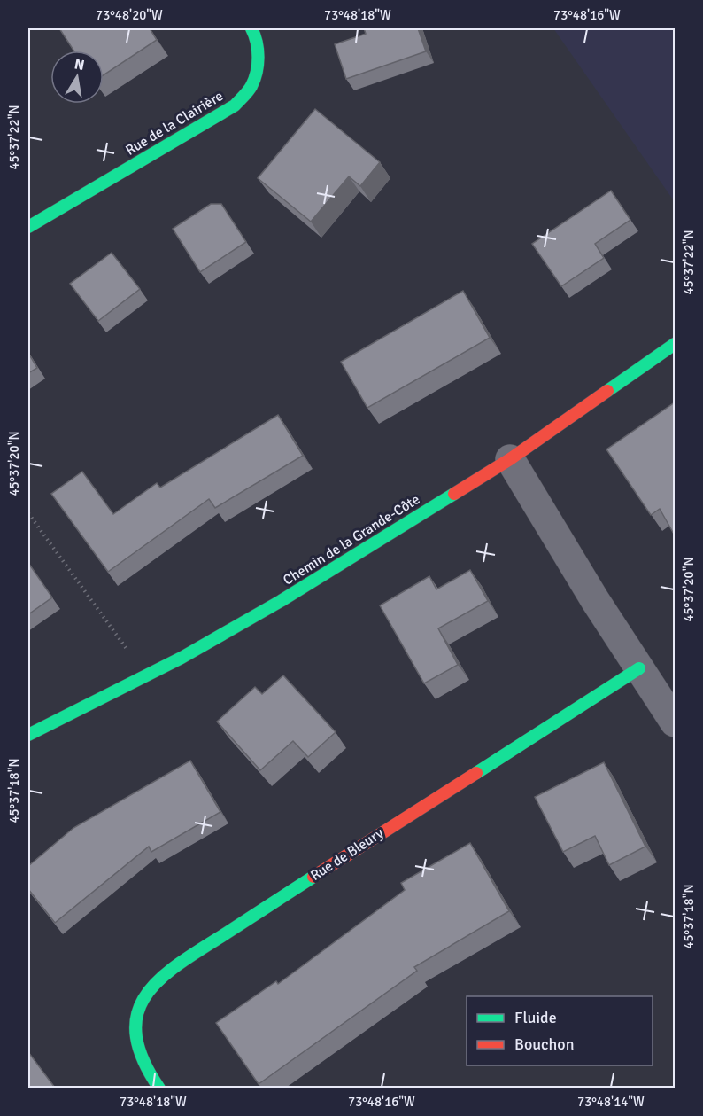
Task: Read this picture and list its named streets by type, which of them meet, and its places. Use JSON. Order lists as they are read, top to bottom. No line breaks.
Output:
{"streets":{"street":["Rue de la Clairière","Chemin de la Grande-Côte","Rue de Bleury"]},"legend":["Fluide","Bouchon"],"north":"top","coordinates":["73°48'20\"W","73°48'18\"W","73°48'16\"W","45°37'22\"N","45°37'20\"N","45°37'18\"N","73°48'14\"W"]}
